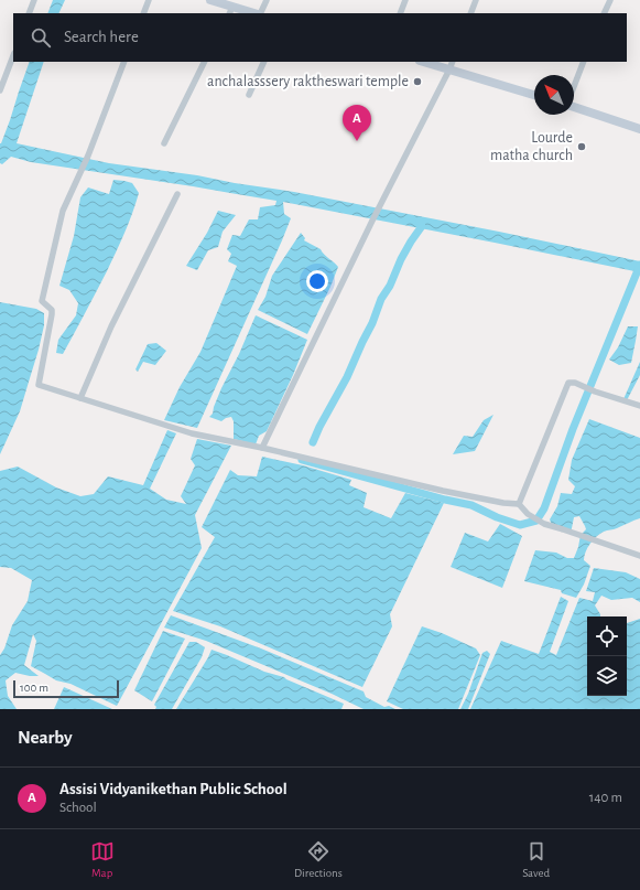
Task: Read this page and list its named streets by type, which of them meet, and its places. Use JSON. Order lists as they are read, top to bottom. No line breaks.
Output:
{"places":["anchalasssery raktheswari temple","Lourde matha church"],"scale_bar":"100 m","north":"top left","page":{"search":"Search here","pins":"A","scale":"100 m","heading":"Nearby","list":[{"mark":"A","name":"Assisi Vidyanikethan Public School","note":"School","value":"140 m"}],"nav":["Map","Directions","Saved"]}}
